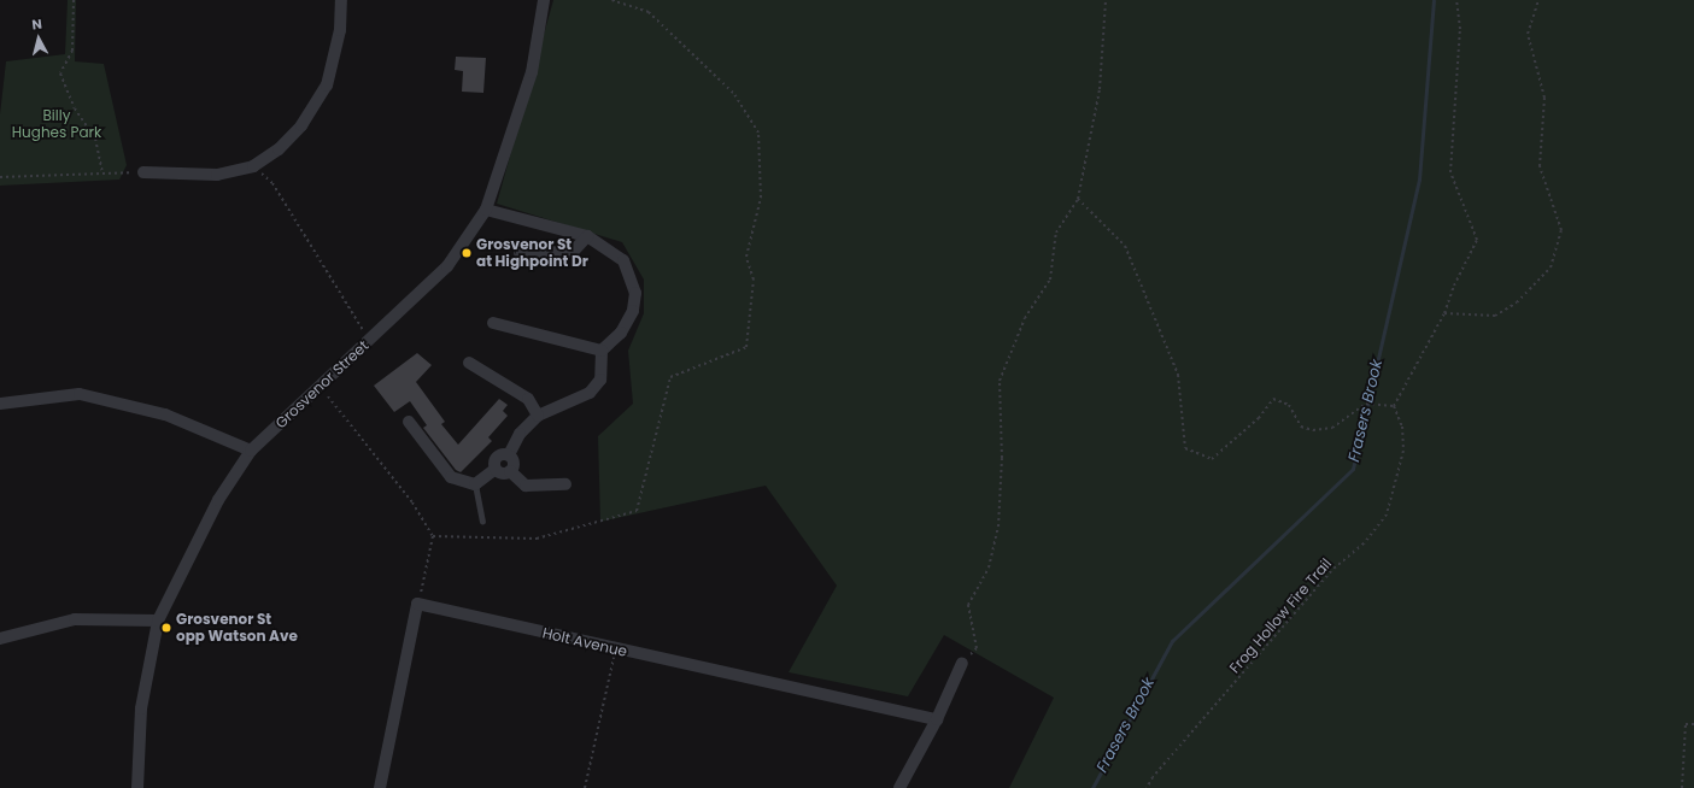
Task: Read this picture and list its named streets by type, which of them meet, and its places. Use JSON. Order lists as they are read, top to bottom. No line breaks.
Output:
{"streets":{"street":["Grosvenor Street","Holt Avenue"],"path":["Frog Hollow Fire Trail"]},"water":["Frasers Brook"],"parks":["Billy Hughes Park"],"places":["Grosvenor St at Highpoint Dr","Grosvenor St opp Watson Ave"],"north":"top"}
